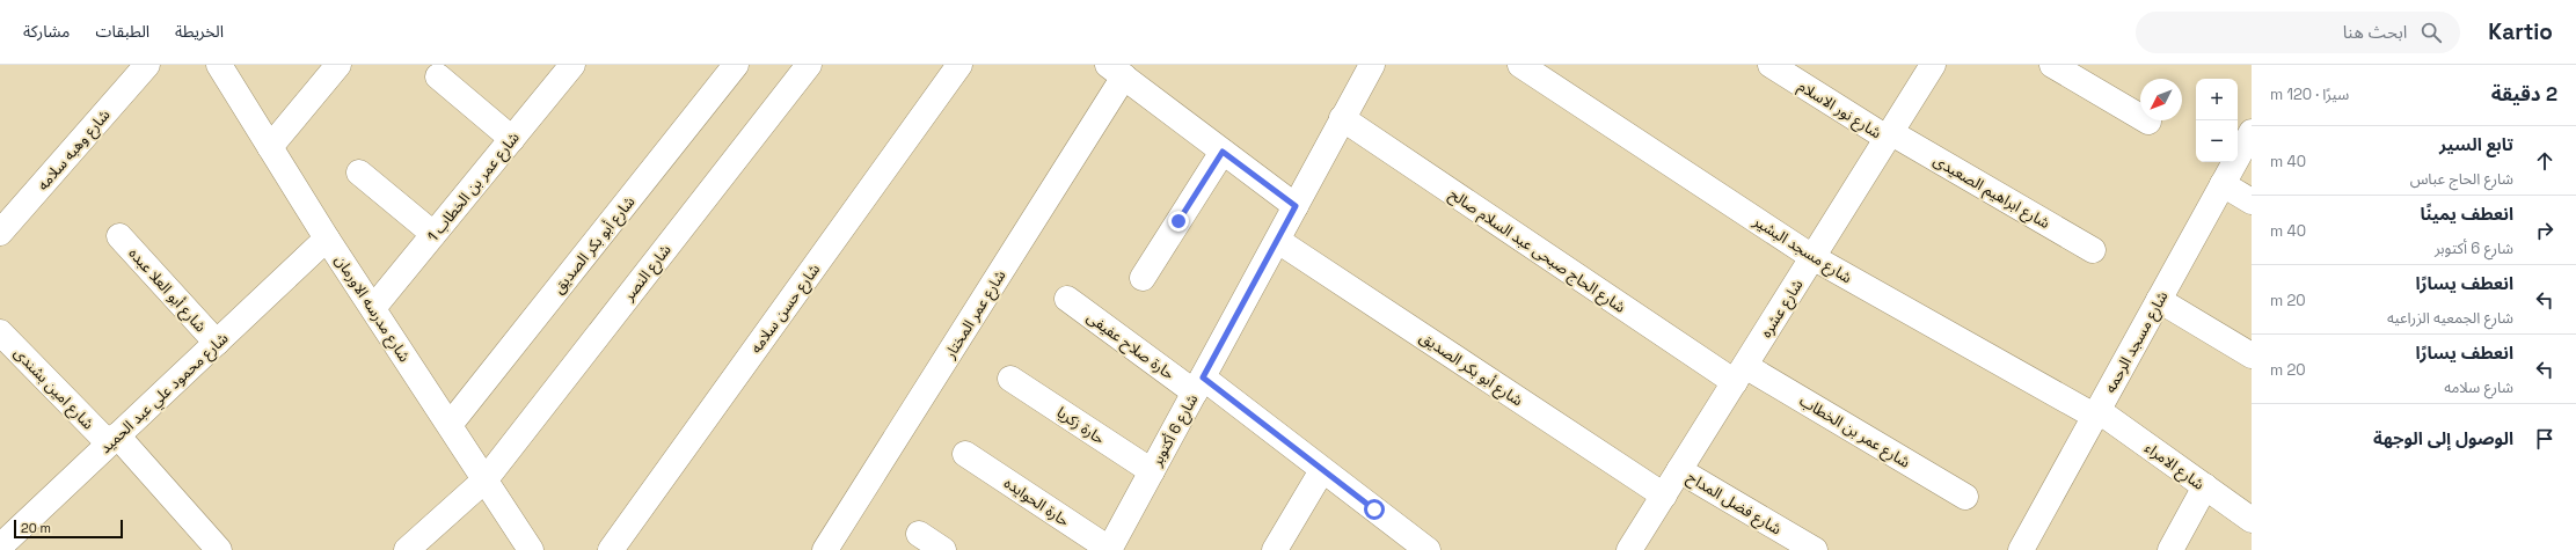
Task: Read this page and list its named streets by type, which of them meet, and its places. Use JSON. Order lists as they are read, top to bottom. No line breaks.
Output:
{"streets":{"street":["شارع نور الاسلام","شارع وهبه سلامه","شارع عمر بن الخطاب 1","شارع ابراهيم الصعيدى","شارع أبو بكر الصديق","شارع مسجد البشير","شارع الحاج صبحى عبد السلام صالح","شارع النصر","شارع أبو العلا عبده","شارع مدرسه الاورمان","شارع حسن سلامه","شارع عشره","شارع عمر المختار","شارع مسجد الرحمه","حارة صلاح عفيفى","شارع امين بشندى","شارع محمود علي عبد الحميد","حارة زكريا","شارع 6 أكتوبر","شارع عمر بن الخطاب","شارع الامراء","حارة الحوايده","شارع فضل المداح"]},"crossings":[["شارع نور الاسلام","شارع ابراهيم الصعيدى"],["شارع نور الاسلام","شارع عشره"],["شارع عمر بن الخطاب 1","شارع مدرسه الاورمان"],["شارع ابراهيم الصعيدى","شارع عشره"],["شارع أبو بكر الصديق","شارع مدرسه الاورمان"],["شارع أبو بكر الصديق","شارع عشره"],["شارع أبو بكر الصديق","شارع 6 أكتوبر"],["شارع مسجد البشير","شارع عشره"],["شارع مسجد البشير","شارع مسجد الرحمه"],["شارع مسجد البشير","شارع الامراء"],["شارع الحاج صبحى عبد السلام صالح","شارع عشره"],["شارع الحاج صبحى عبد السلام صالح","شارع 6 أكتوبر"],["شارع الحاج صبحى عبد السلام صالح","شارع عمر بن الخطاب"],["شارع النصر","شارع مدرسه الاورمان"],["شارع أبو العلا عبده","شارع محمود علي عبد الحميد"],["شارع مدرسه الاورمان","شارع محمود علي عبد الحميد"],["شارع عشره","شارع عمر بن الخطاب"],["شارع عشره","شارع فضل المداح"],["شارع مسجد الرحمه","شارع الامراء"],["حارة صلاح عفيفى","شارع 6 أكتوبر"],["شارع امين بشندى","شارع محمود علي عبد الحميد"],["حارة زكريا","شارع 6 أكتوبر"],["شارع 6 أكتوبر","حارة الحوايده"]],"scale_bar":"20 m","north":"bottom left","page":{"header":"Kartio","search":"ابحث هنا","nav":["الخريطة","الطبقات","مشاركة"],"heading":["2 دقيقة","سيرًا · 120 m"],"map_buttons":["+","−"],"list":[["تابع السير","شارع الحاج عباس","40 m"],["انعطف يمينًا","شارع 6 أكتوبر","40 m"],["انعطف يسارًا","شارع الجمعيه الزراعيه","20 m"],["انعطف يسارًا","شارع سلامه","20 m"],"الوصول إلى الوجهة"],"scale":"20 m"}}
